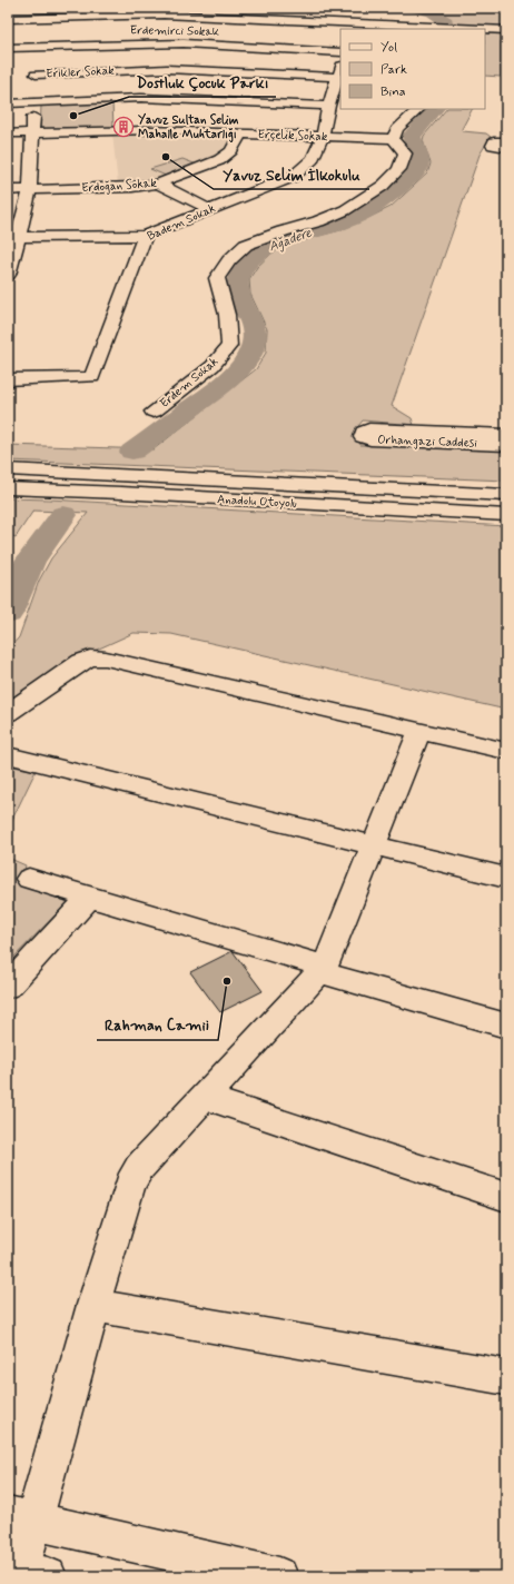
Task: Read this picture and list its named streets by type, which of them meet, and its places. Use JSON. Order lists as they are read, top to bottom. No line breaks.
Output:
{"streets":{"main road":["Erdemirci Sokak","Erikler Sokak","Erçelik Sokak","Erdoğan Sokak","Badem Sokak","Erdem Sokak","Orhangazi Caddesi","Anadolu Otoyolu"]},"crossings":[["Erikler Sokak","Badem Sokak"],["Erçelik Sokak","Erdoğan Sokak"],["Erçelik Sokak","Badem Sokak"],["Erçelik Sokak","Erdem Sokak"]],"water":["Ağadere"],"places":{"other":["Dostluk Çocuk Parkı","Yavuz Selim İlkokulu","Rahman Camii"],"building":["Yavuz Sultan Selim Mahalle Muhtarlığı"]},"legend":["Yol","Park","Bina"]}
